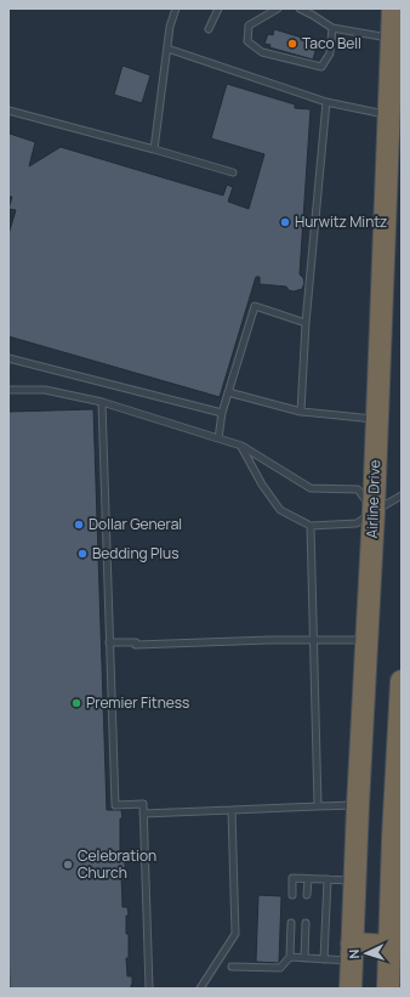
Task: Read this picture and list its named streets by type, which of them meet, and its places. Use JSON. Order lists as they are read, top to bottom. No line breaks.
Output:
{"streets":{"highway":["Airline Drive"]},"places":["Taco Bell","Hurwitz Mintz","Dollar General","Bedding Plus","Premier Fitness","Celebration Church"],"north":"left"}
